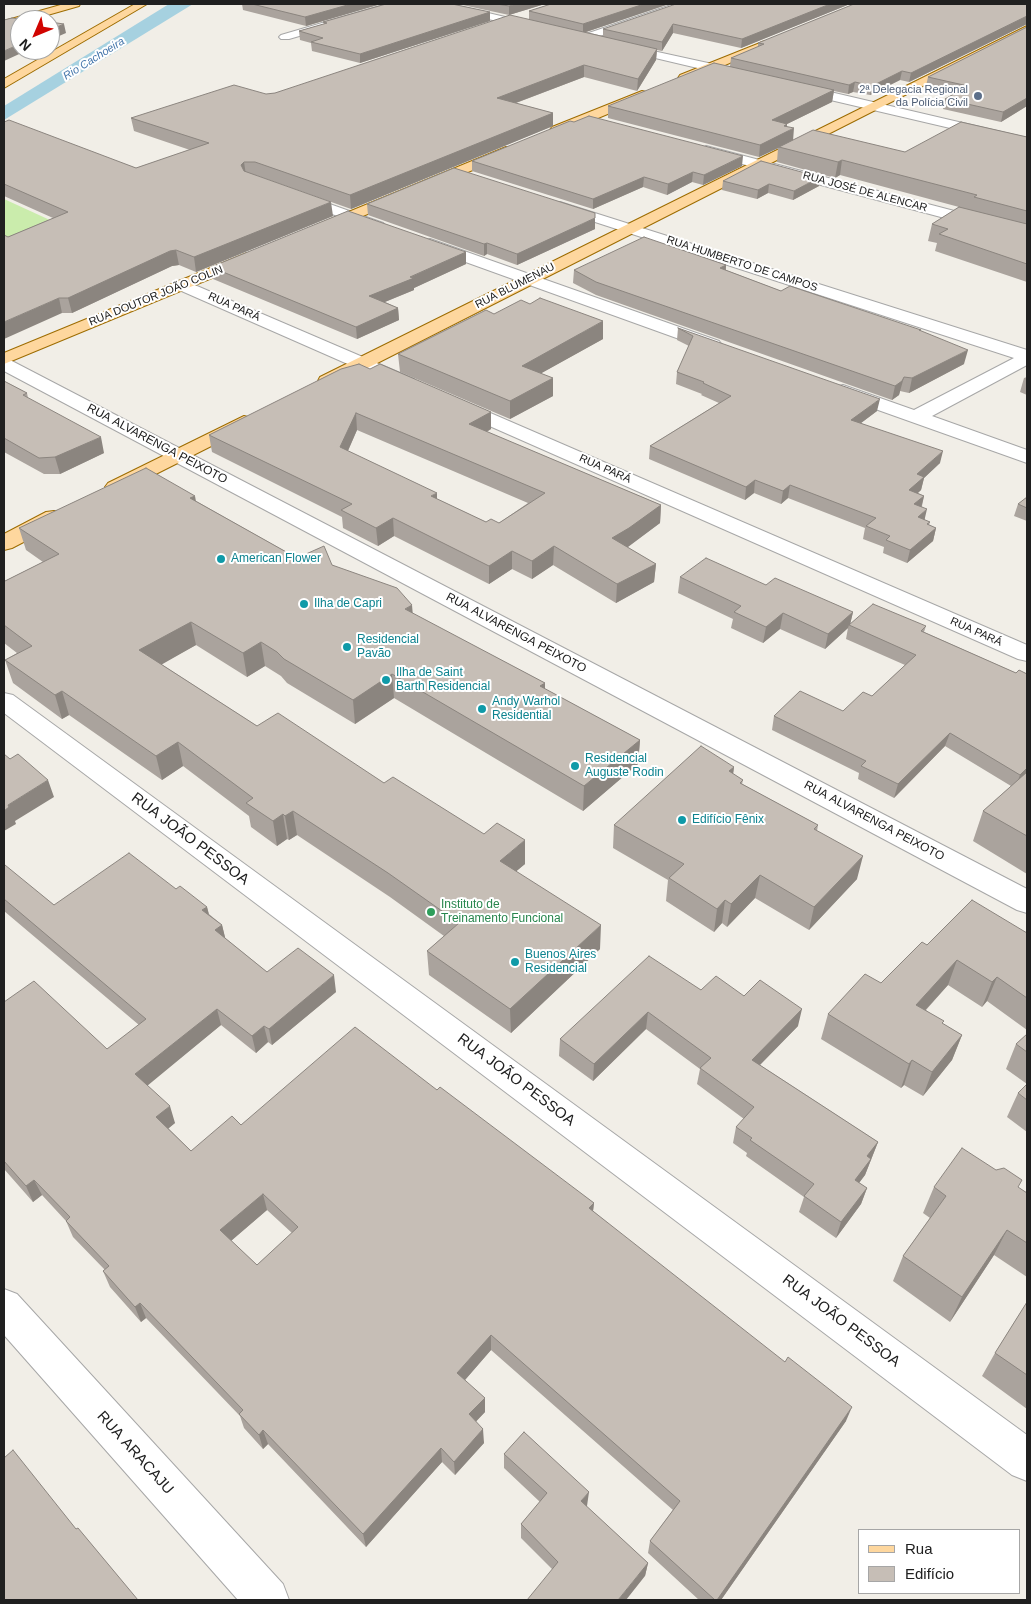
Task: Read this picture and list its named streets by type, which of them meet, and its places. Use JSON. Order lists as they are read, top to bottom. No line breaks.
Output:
{"streets":{"main road":["RUA BLUMENAU","RUA DOUTOR JOÃO COLIN"],"street":["RUA JOSÉ DE ALENCAR","RUA HUMBERTO DE CAMPOS","RUA PARÁ","RUA ALVARENGA PEIXOTO","RUA JOÃO PESSOA","RUA ARACAJU"]},"crossings":[["RUA JOSÉ DE ALENCAR","RUA BLUMENAU"],["RUA HUMBERTO DE CAMPOS","RUA BLUMENAU"],["RUA BLUMENAU","RUA PARÁ"],["RUA DOUTOR JOÃO COLIN","RUA PARÁ"]],"water":["Rio Cachoeira"],"places":["2ª Delegacia Regional da Polícia Civil","American Flower","Ilha de Capri","Residencial Pavão","Ilha de Saint Barth Residencial","Andy Warhol Residential","Residencial Auguste Rodin","Edifício Fênix","Instituto de Treinamento Funcional","Buenos Aires Residencial"],"legend":["Rua","Edifício"],"north":"bottom left"}
